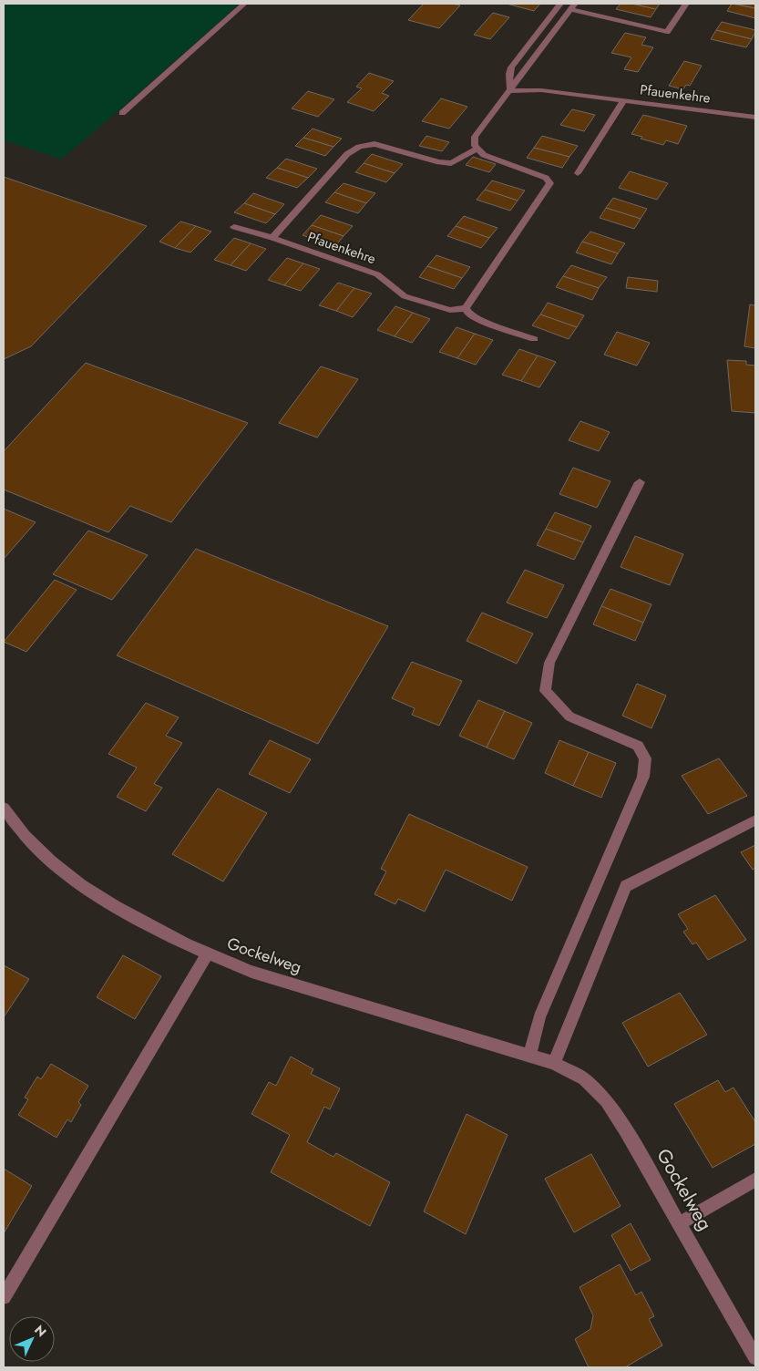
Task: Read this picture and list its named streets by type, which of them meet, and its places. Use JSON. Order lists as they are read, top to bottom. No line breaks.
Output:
{"streets":{"street":["Pfauenkehre","Gockelweg"]},"north":"top right"}
